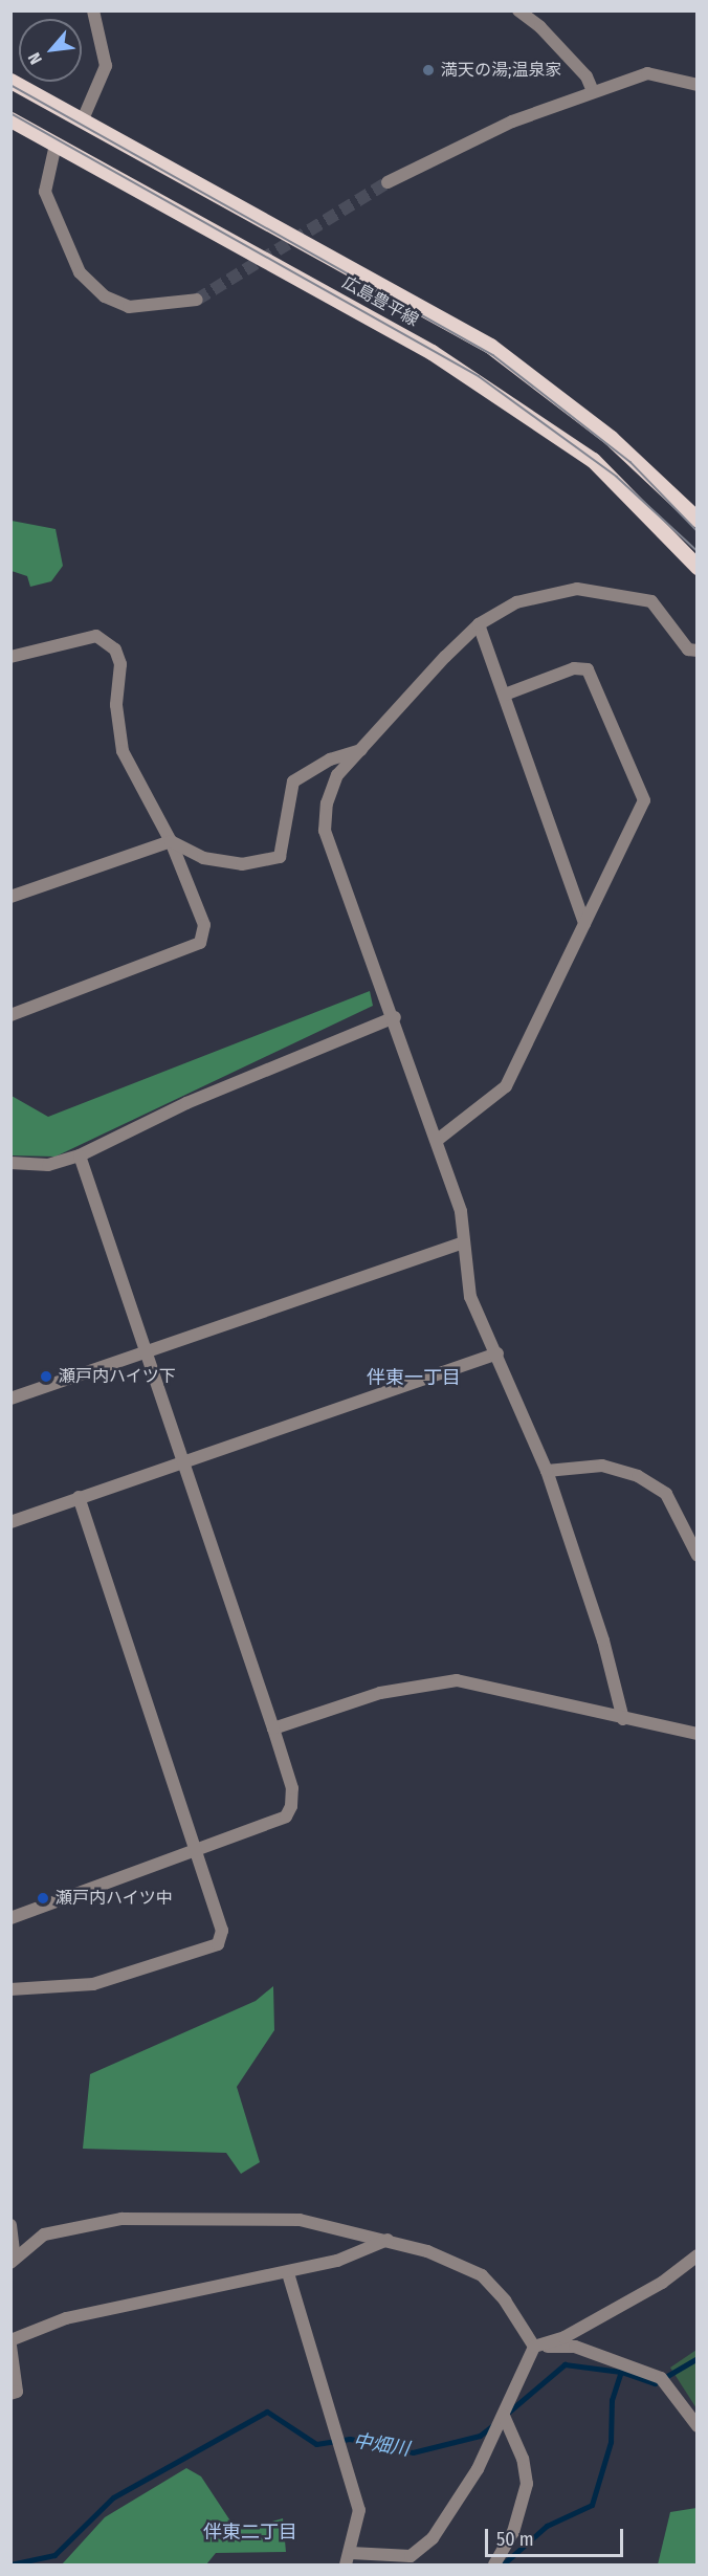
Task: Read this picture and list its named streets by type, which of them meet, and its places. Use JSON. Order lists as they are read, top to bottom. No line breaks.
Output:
{"streets":{"main road":["広島豊平線"]},"districts":["伴東一丁目","伴東二丁目"],"water":["中畑川"],"places":["満天の湯;温泉家","瀬戸内ハイツ下","瀬戸内ハイツ中"],"scale_bar":"50 m","north":"bottom left"}
